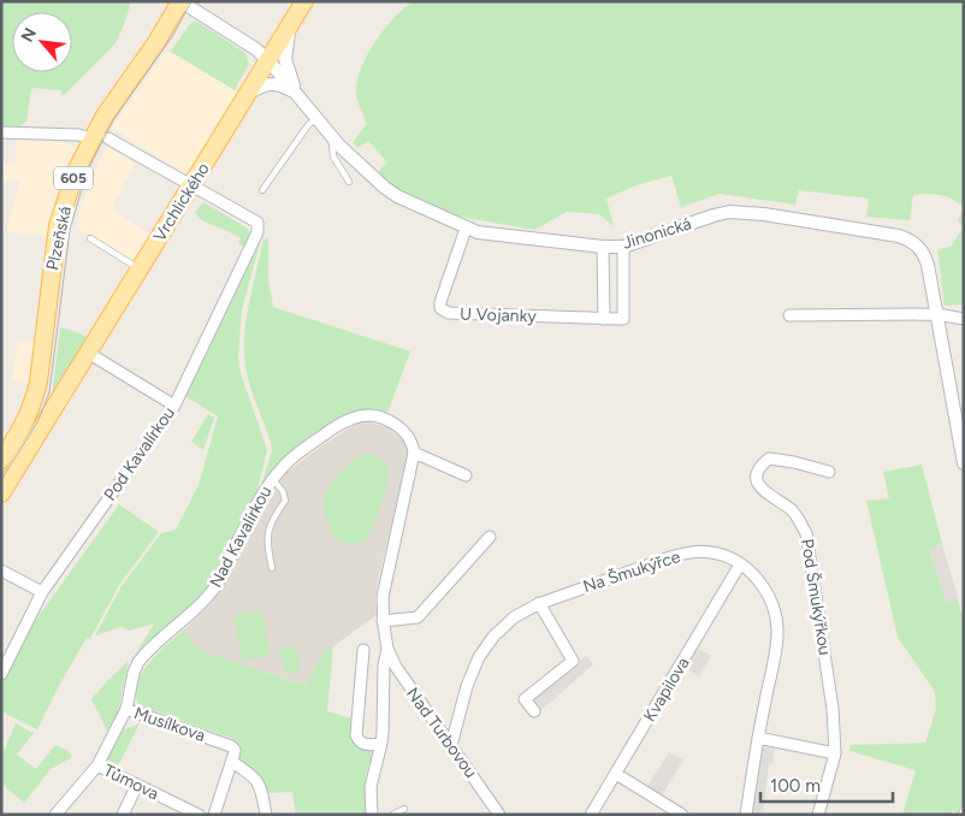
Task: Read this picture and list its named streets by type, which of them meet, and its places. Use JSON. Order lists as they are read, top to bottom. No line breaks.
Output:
{"streets":{"main road":["605","Vrchlického","Plzeňská"],"street":["Jinonická","U Vojanky","Pod Kavalírkou","Nad Kavalírkou","Na Šmukýřce","Pod Šmukýřkou","Kvapilova","Musílkova","Nad Turbovou","Tůmova"]},"crossings":[["Vrchlického","Jinonická"],["Vrchlického","Pod Kavalírkou"],["Jinonická","Plzeňská"],["Jinonická","U Vojanky"],["Nad Kavalírkou","Musílkova"],["Nad Kavalírkou","Nad Turbovou"],["Na Šmukýřce","Kvapilova"],["Na Šmukýřce","Nad Turbovou"],["Musílkova","Tůmova"]],"scale_bar":"100 m","north":"top left"}
